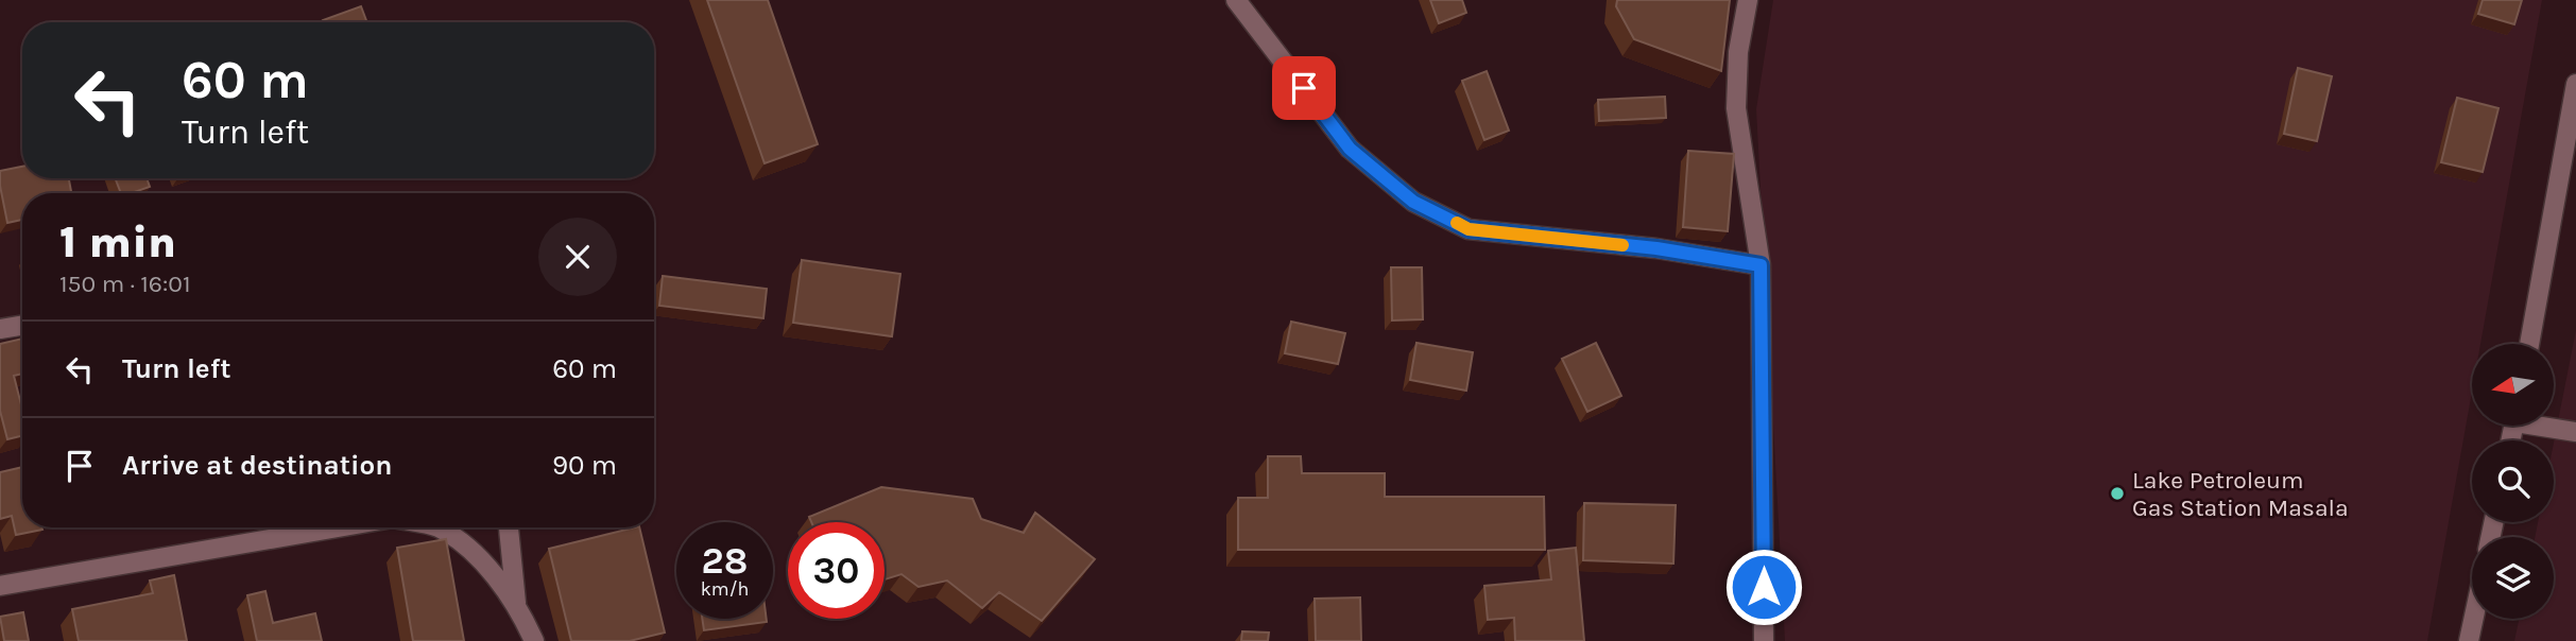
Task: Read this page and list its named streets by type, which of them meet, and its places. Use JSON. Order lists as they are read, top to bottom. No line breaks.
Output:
{"places":["Lake Petroleum Gas Station Masala"],"north":"left","page":{"turn":["60 m","Turn left"],"heading":["1 min","150 m · 16:01"],"list":[{"name":"Turn left","value":"60 m"},{"name":"Arrive at destination","value":"90 m"}],"speed":"28 km/h","limit":"30"}}
